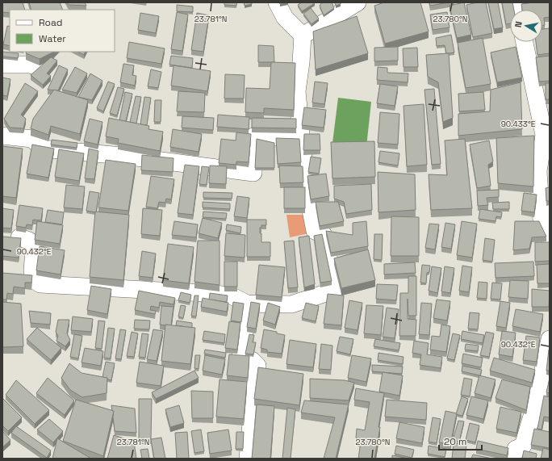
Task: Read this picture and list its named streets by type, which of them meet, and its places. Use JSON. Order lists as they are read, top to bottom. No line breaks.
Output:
{"legend":["Road","Water"],"scale_bar":"20 m","north":"left","coordinates":["23.781°N","23.780°N","90.433°E","90.432°E"]}
